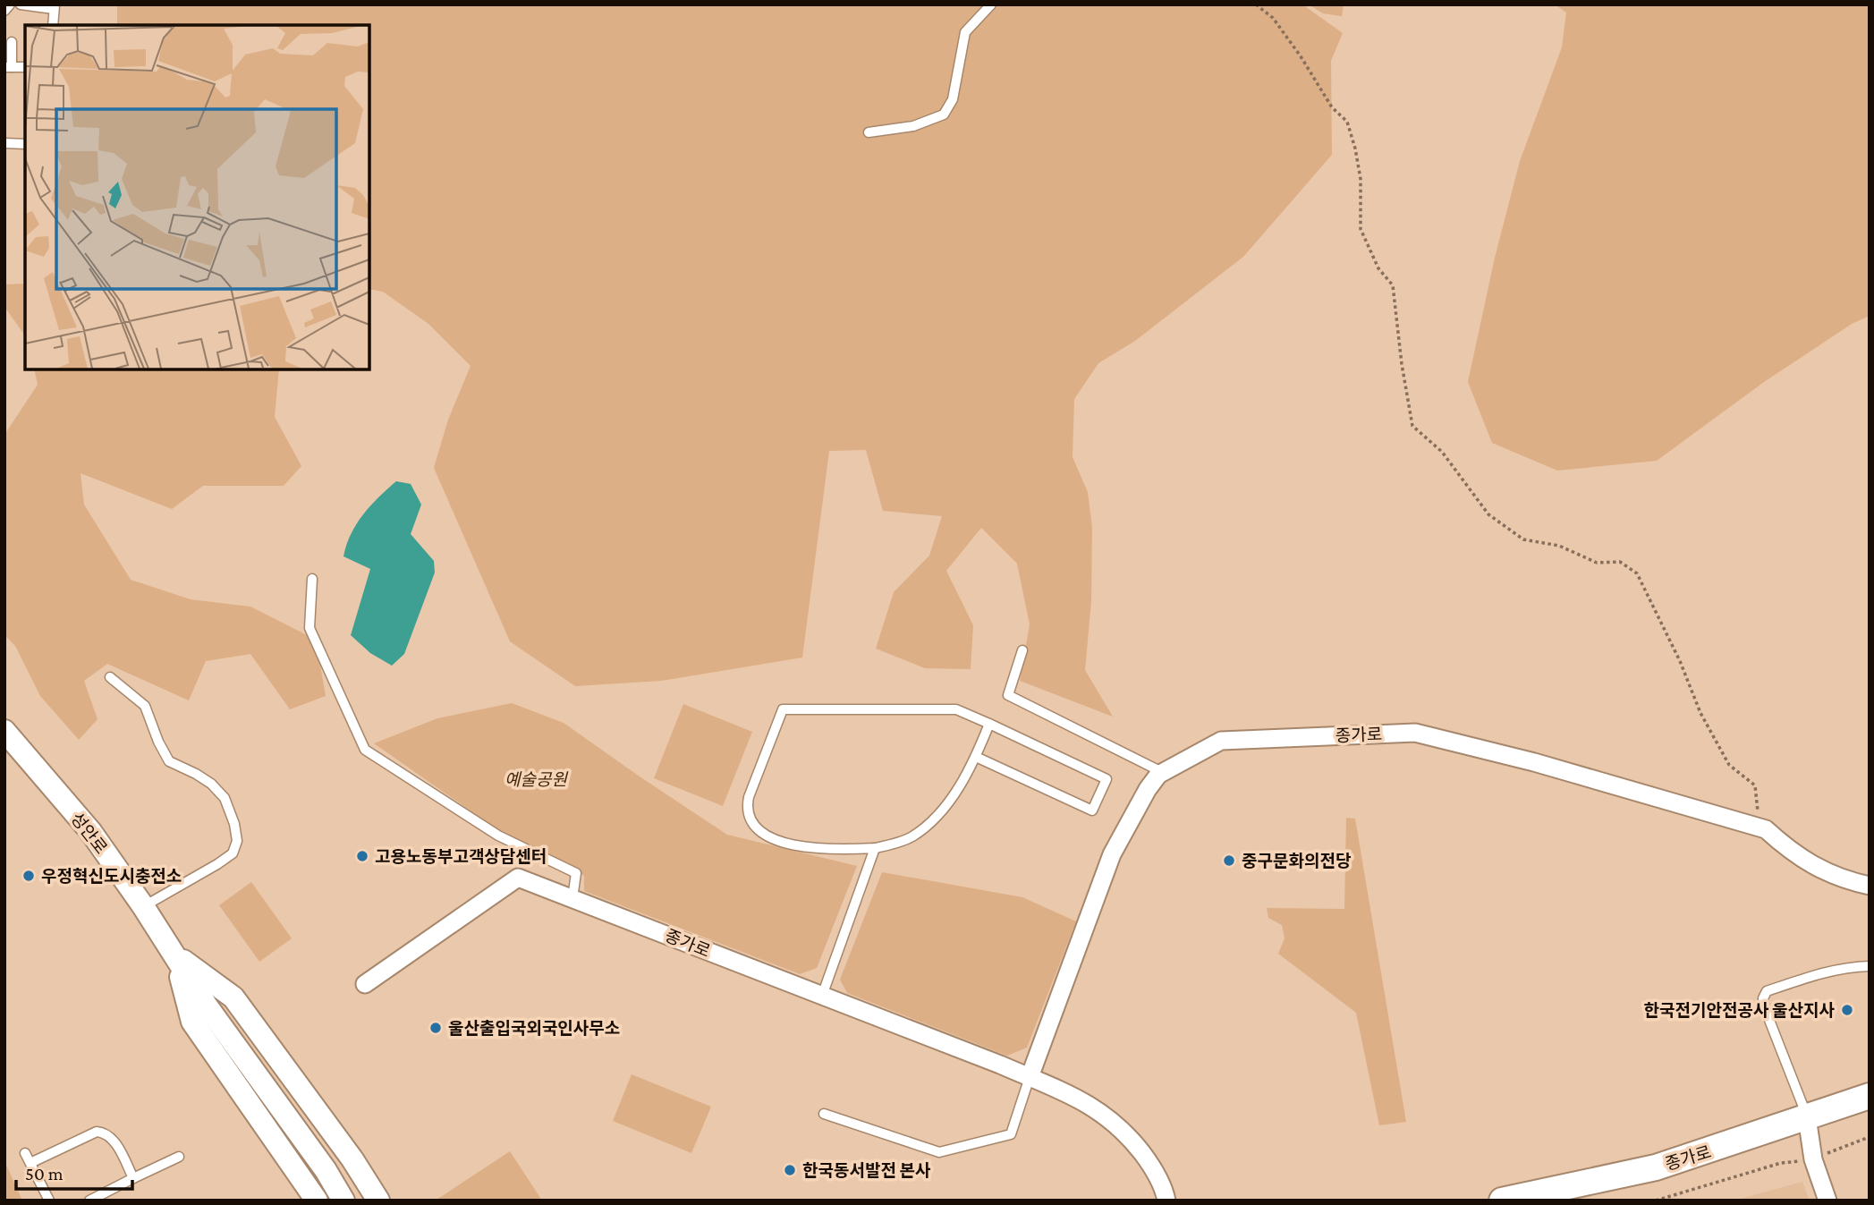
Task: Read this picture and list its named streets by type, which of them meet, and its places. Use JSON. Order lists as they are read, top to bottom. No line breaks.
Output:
{"streets":{"main road":["종가로"],"street":["성안로"]},"parks":["예술공원"],"places":["고용노동부고객상담센터","중구문화의전당","우정혁신도시충전소","한국전기안전공사 울산지사","울산출입국외국인사무소","한국동서발전 본사"],"scale_bar":"50 m"}
